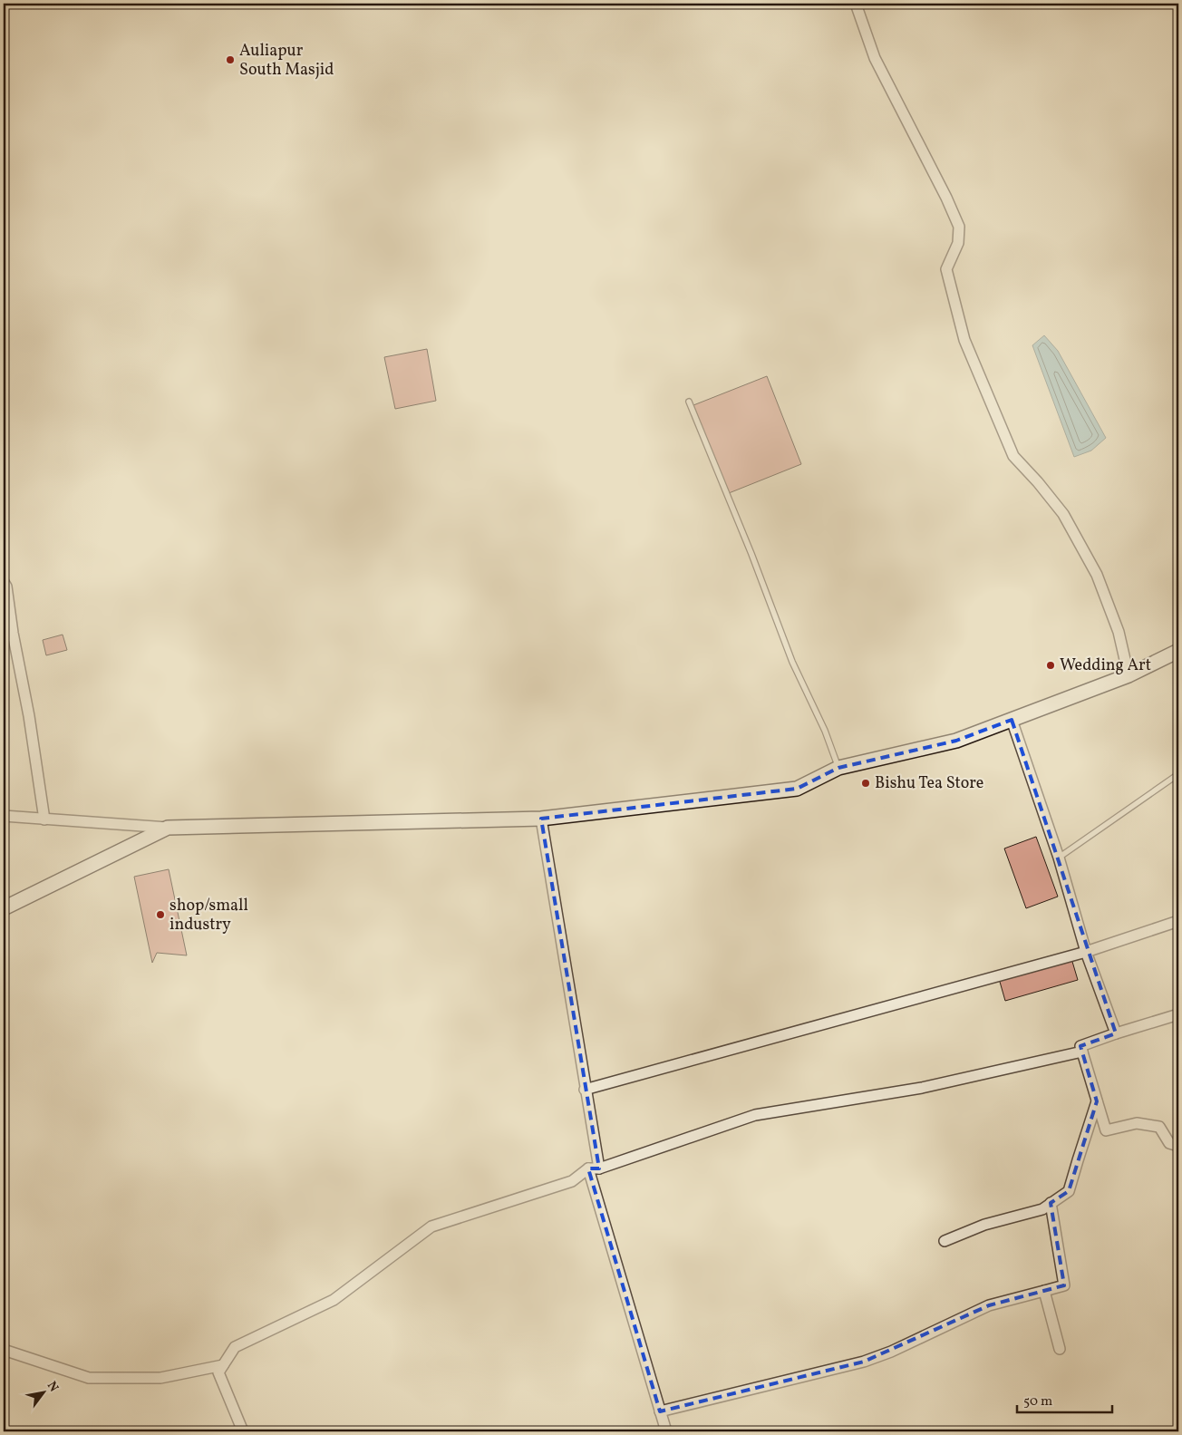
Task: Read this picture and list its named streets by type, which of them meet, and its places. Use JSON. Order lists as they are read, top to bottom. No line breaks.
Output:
{"places":["Auliapur South Masjid","Wedding Art","Bishu Tea Store","shop/small industry"],"scale_bar":"50 m","north":"top right"}
